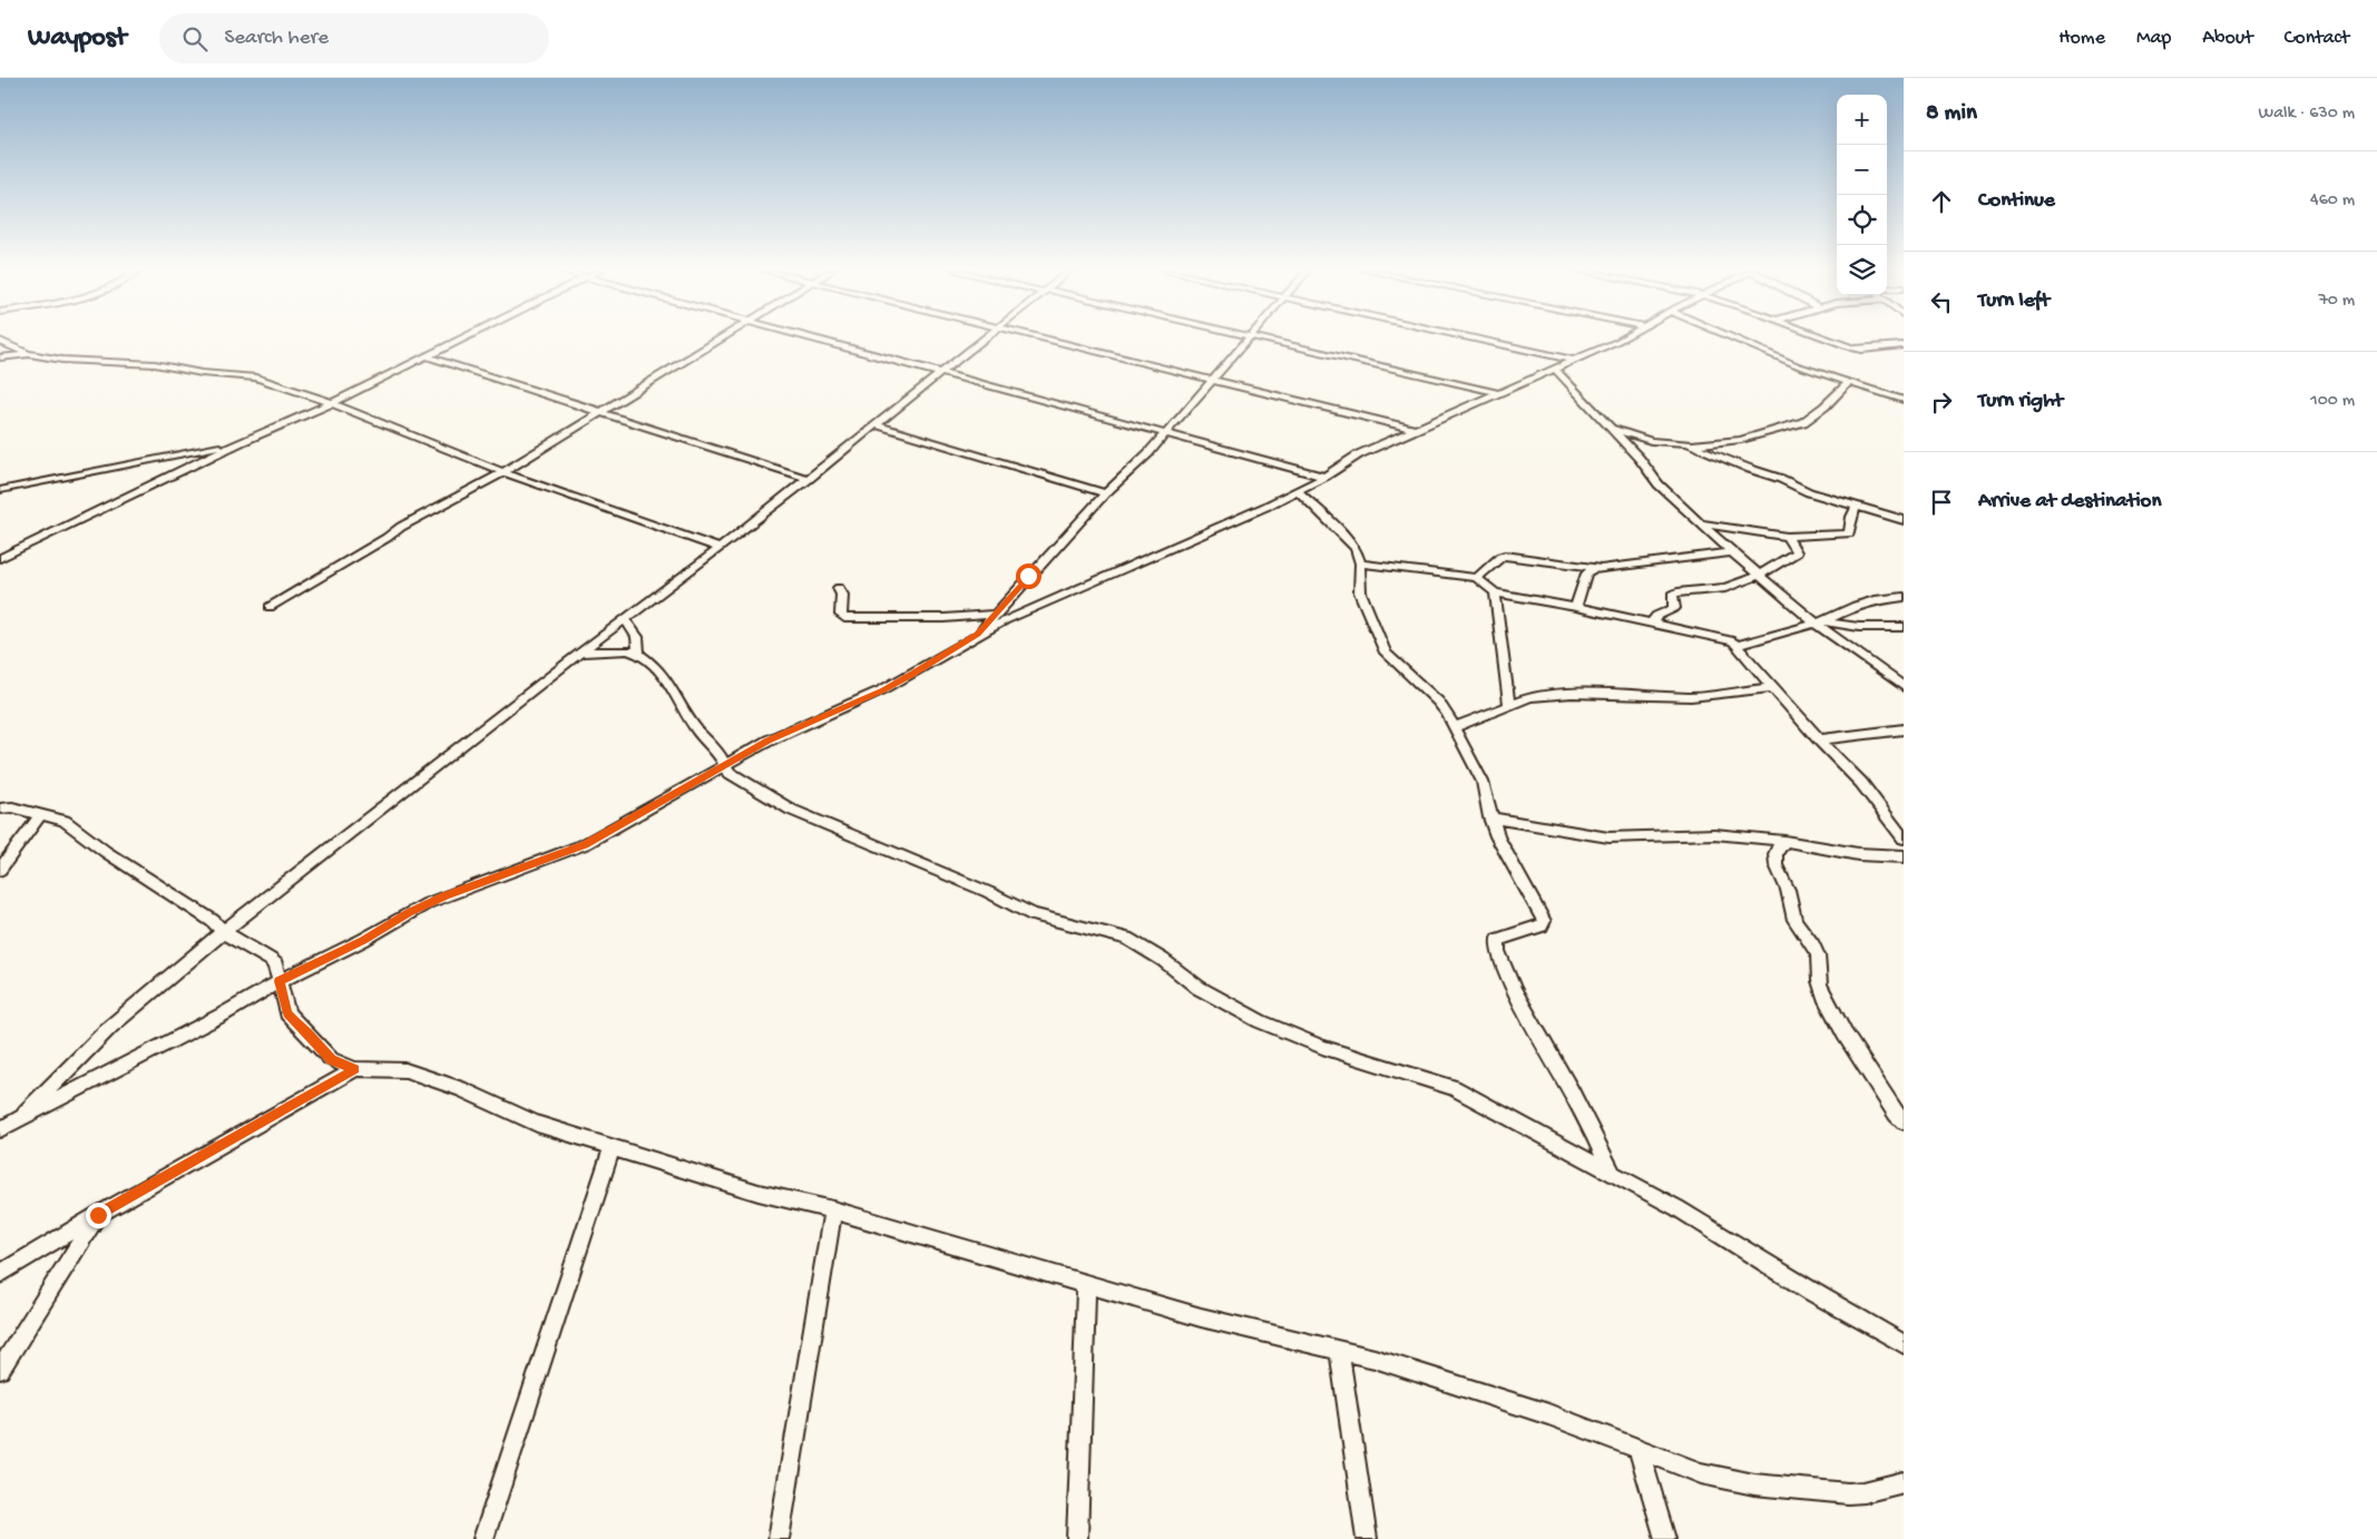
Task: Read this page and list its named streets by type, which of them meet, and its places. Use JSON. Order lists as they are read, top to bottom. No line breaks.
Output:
{"page":{"header":"Waypost","search":"Search here","nav":["Home","Map","About","Contact"],"heading":["8 min","Walk · 630 m"],"map_buttons":["+","−"],"list":[["Continue","460 m"],["Turn left","70 m"],["Turn right","100 m"],"Arrive at destination"]}}
